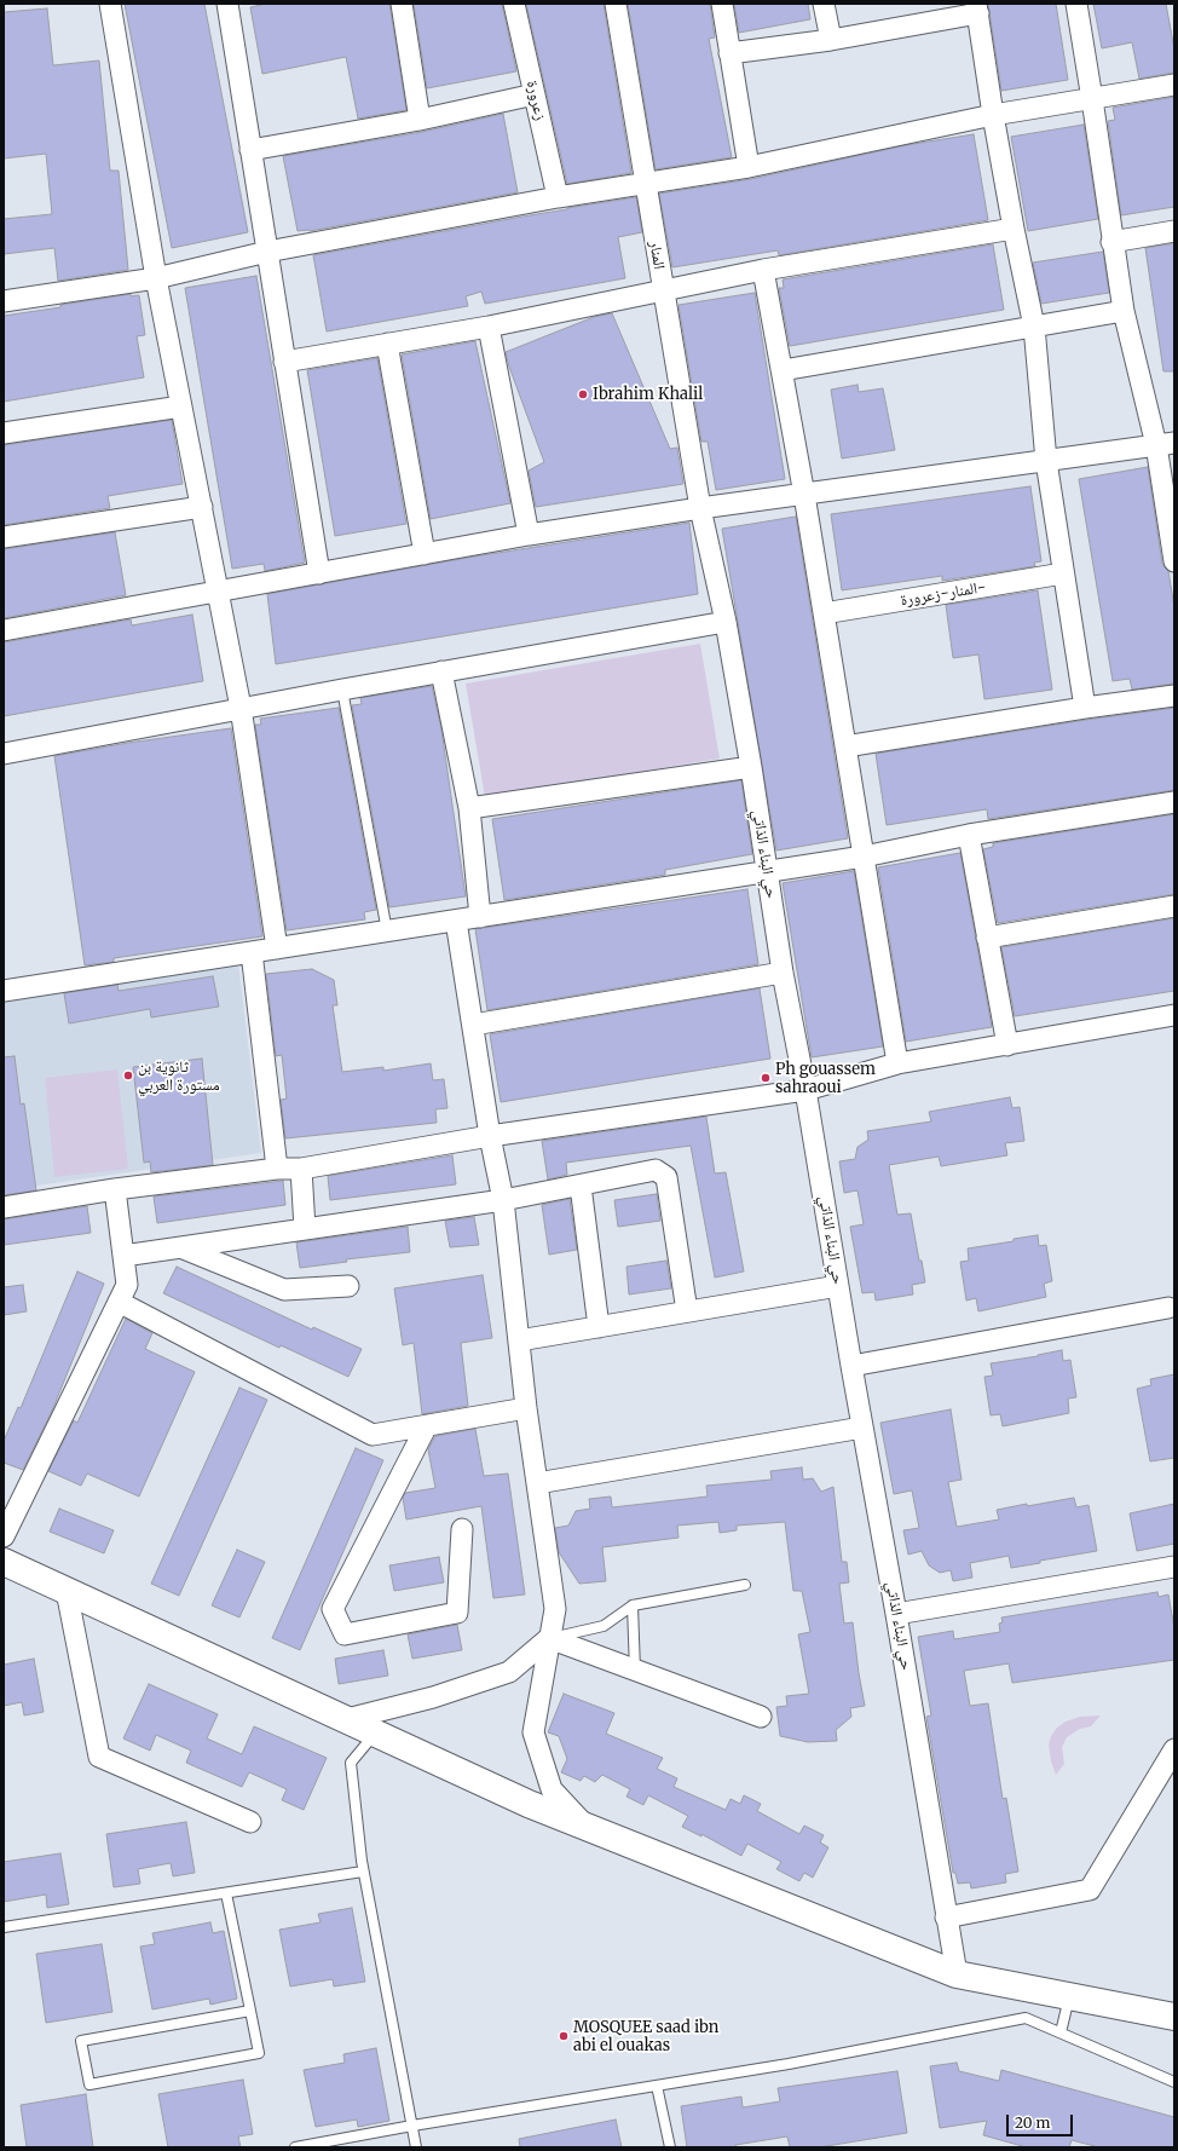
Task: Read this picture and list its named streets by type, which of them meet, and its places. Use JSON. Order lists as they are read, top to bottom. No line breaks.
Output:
{"streets":{"street":["زعرورة","المنار","المنار-زعرورة-","حي البناء الذاتي"]},"crossings":[["المنار","حي البناء الذاتي"]],"places":["Ibrahim Khalil","ثانوية بن مستورة العربي","Ph gouassem sahraoui","MOSQUEE saad ibn abi el ouakas"],"scale_bar":"20 m"}
